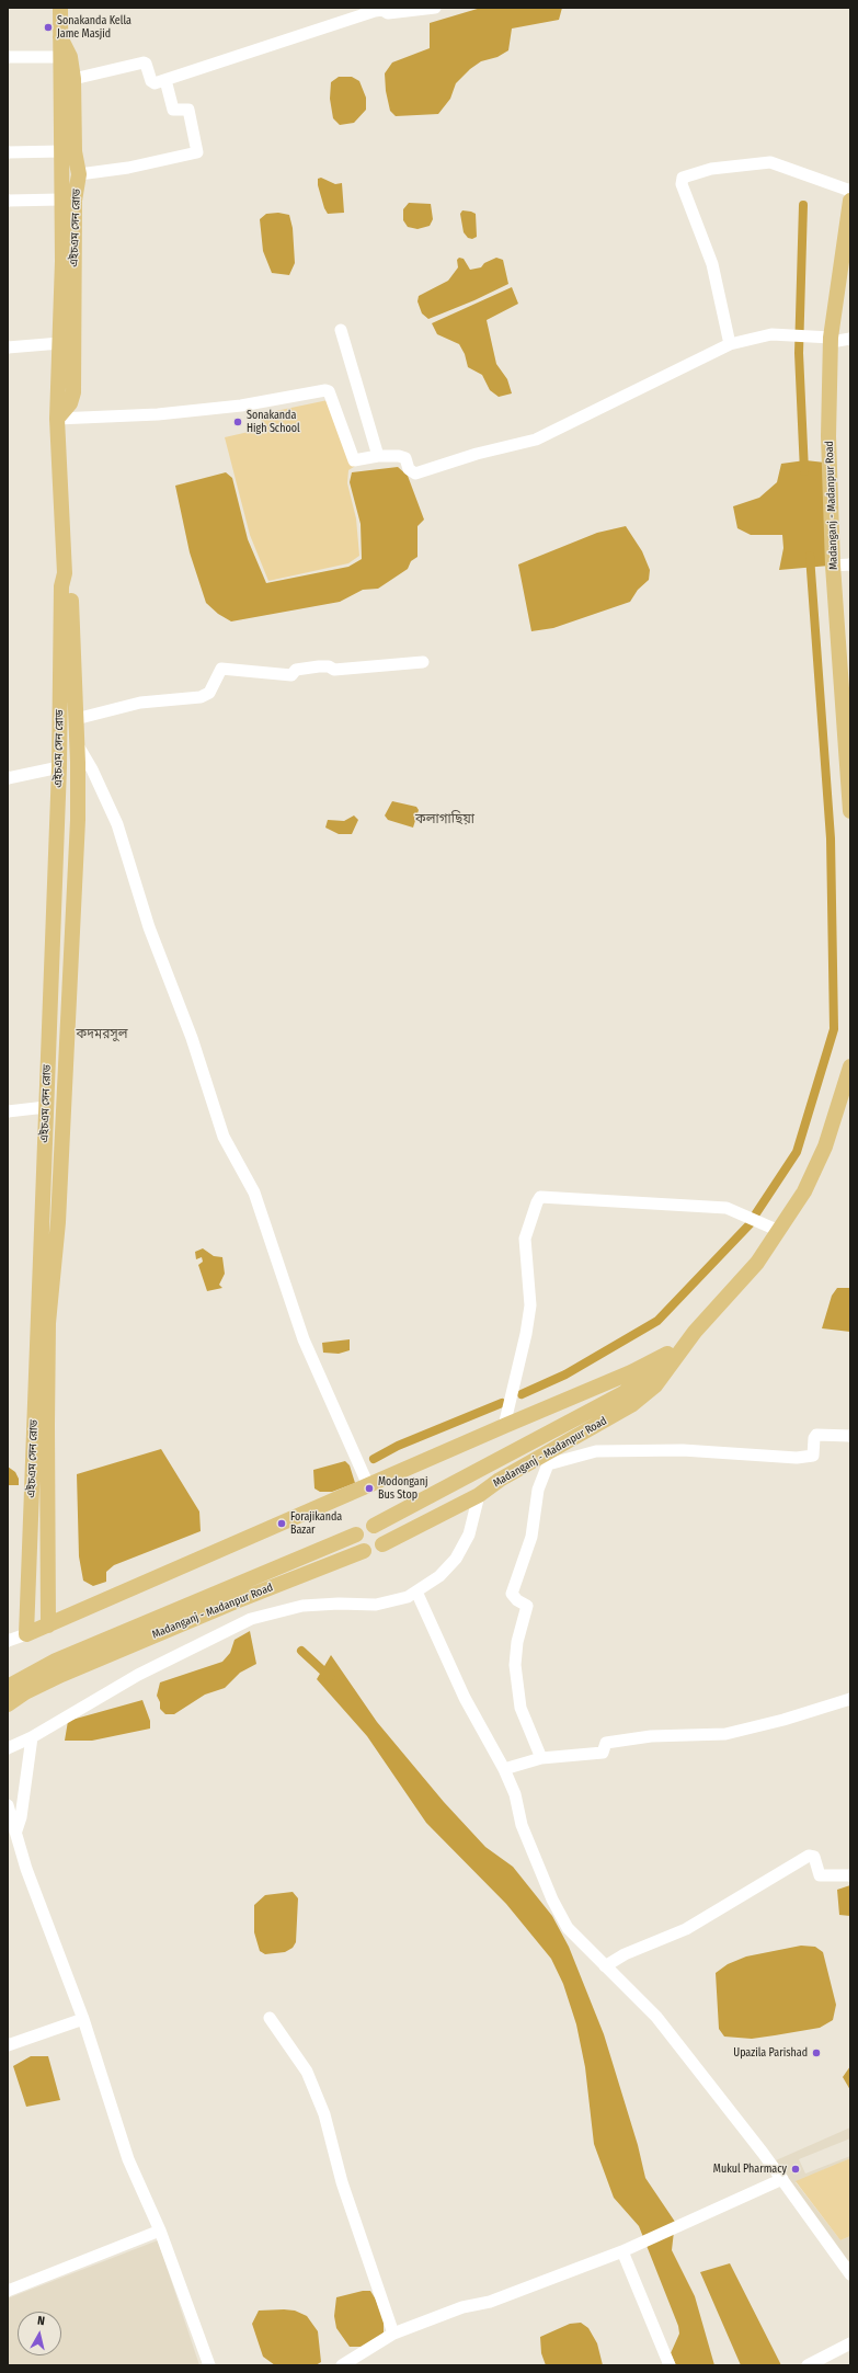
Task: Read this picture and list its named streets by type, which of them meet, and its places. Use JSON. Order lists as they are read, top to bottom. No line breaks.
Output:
{"streets":{"main road":["এইচএম সেন রোড","Madanganj - Madanpur Road"]},"districts":["কলাগাছিয়া","কদমরসুল"],"places":["Sonakanda Kella Jame Masjid","Sonakanda High School","Modonganj Bus Stop","Forajikanda Bazar","Upazila Parishad","Mukul Pharmacy"],"north":"top"}
